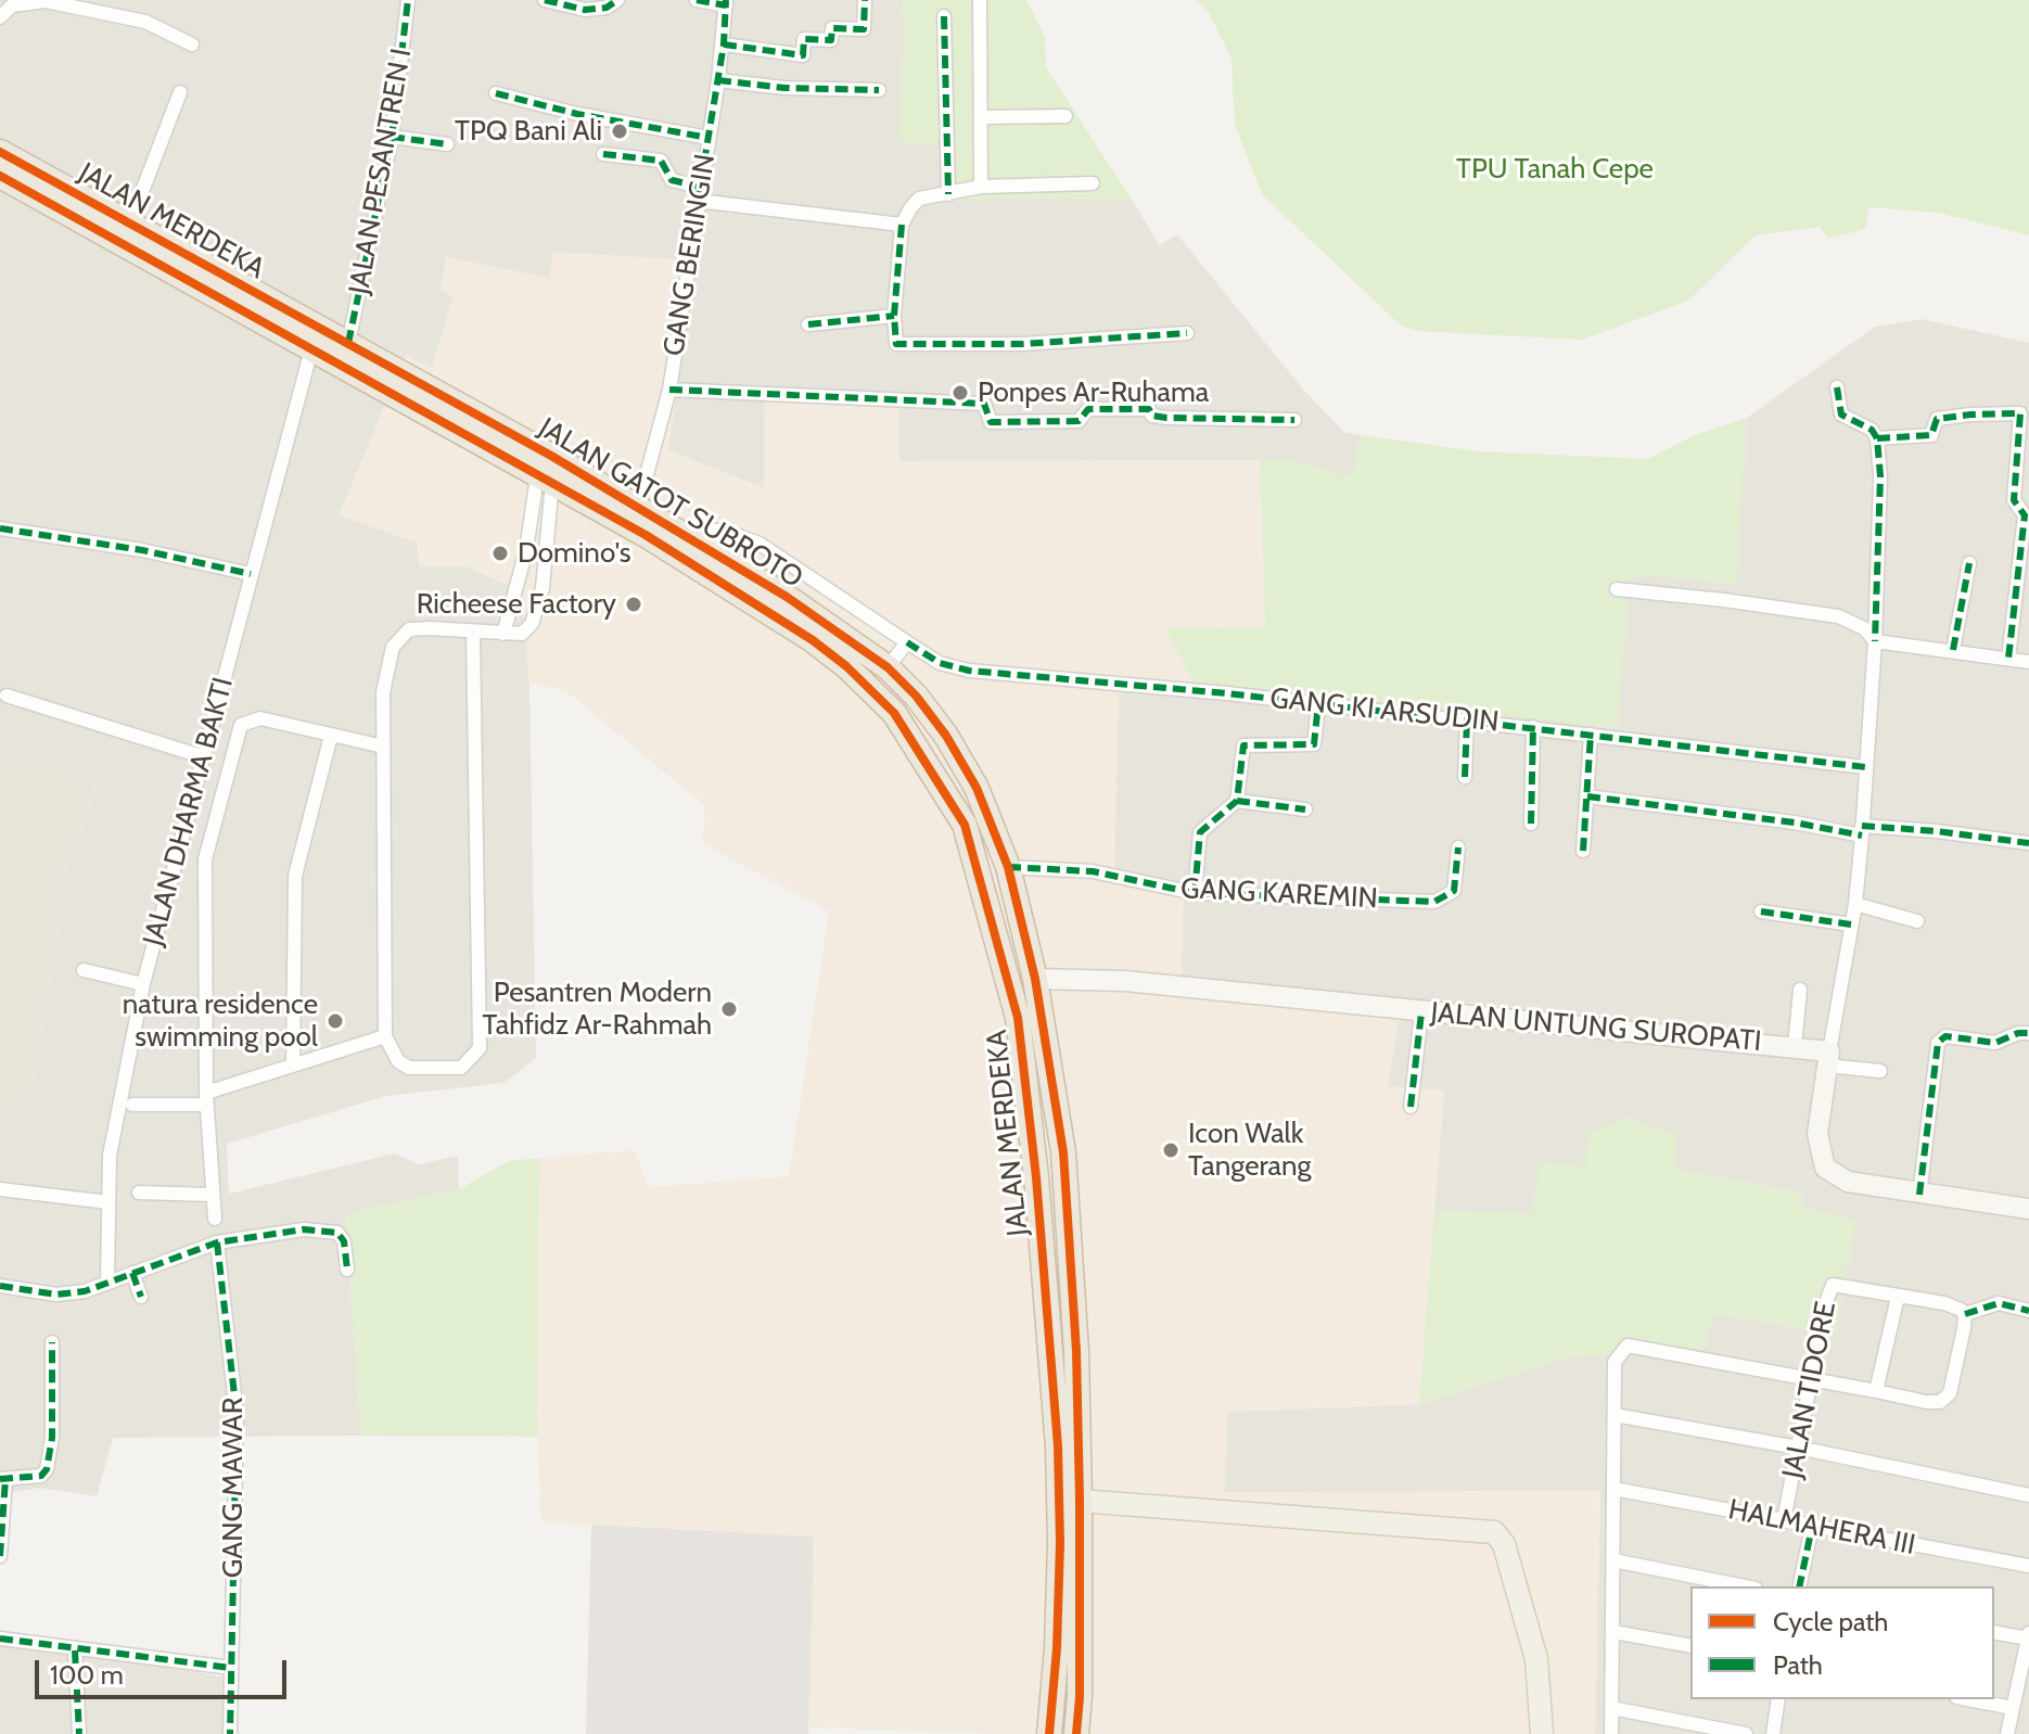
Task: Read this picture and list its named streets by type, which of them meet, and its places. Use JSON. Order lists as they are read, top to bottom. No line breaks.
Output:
{"streets":{"highway":["JALAN MERDEKA","JALAN GATOT SUBROTO"],"street":["JALAN PESANTREN I","GANG BERINGIN","GANG KI ARSUDIN","JALAN DHARMA BAKTI","GANG KAREMIN","JALAN UNTUNG SUROPATI","JALAN TIDORE","GANG MAWAR","HALMAHERA III"]},"crossings":[["JALAN PESANTREN I","JALAN GATOT SUBROTO"],["JALAN MERDEKA","GANG BERINGIN"],["JALAN MERDEKA","JALAN GATOT SUBROTO"],["JALAN MERDEKA","JALAN DHARMA BAKTI"],["GANG BERINGIN","JALAN GATOT SUBROTO"],["JALAN GATOT SUBROTO","GANG KI ARSUDIN"],["JALAN GATOT SUBROTO","JALAN DHARMA BAKTI"],["JALAN GATOT SUBROTO","GANG KAREMIN"],["JALAN GATOT SUBROTO","JALAN UNTUNG SUROPATI"],["JALAN TIDORE","HALMAHERA III"]],"parks":["TPU Tanah Cepe"],"places":["TPQ Bani Ali","Ponpes Ar-Ruhama","Domino's","Richeese Factory","Pesantren Modern Tahfidz Ar-Rahmah","natura residence swimming pool","Icon Walk Tangerang"],"legend":["Cycle path","Path"],"scale_bar":"100 m"}
